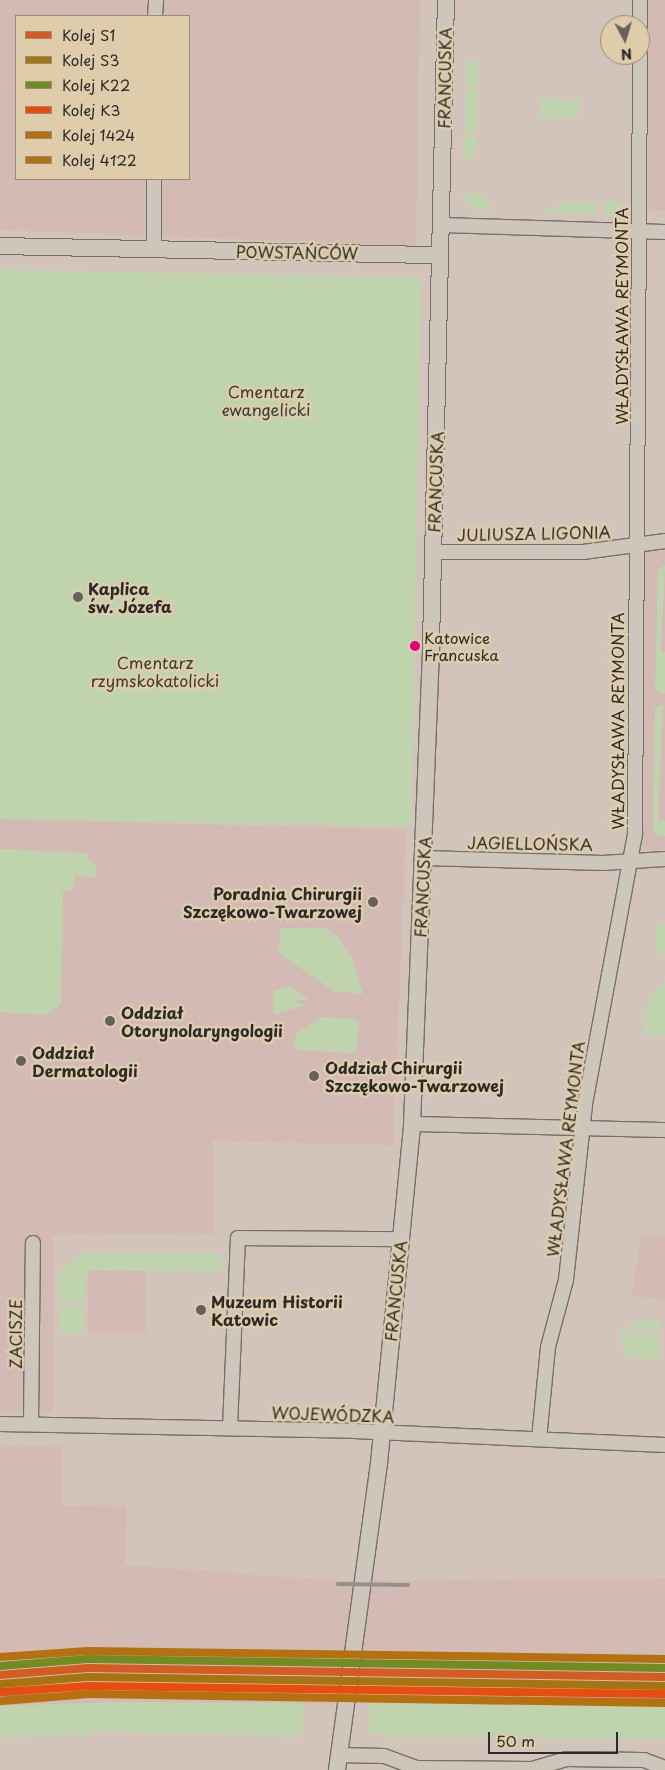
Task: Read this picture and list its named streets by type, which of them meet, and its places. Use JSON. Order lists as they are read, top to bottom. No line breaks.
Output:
{"streets":{"street":["FRANCUSKA","POWSTAŃCÓW","WŁADYSŁAWA REYMONTA","JULIUSZA LIGONIA","JAGIELLOŃSKA","ZACISZE","WOJEWÓDZKA"]},"crossings":[["FRANCUSKA","POWSTAŃCÓW"],["FRANCUSKA","JULIUSZA LIGONIA"],["FRANCUSKA","JAGIELLOŃSKA"],["FRANCUSKA","WOJEWÓDZKA"],["WŁADYSŁAWA REYMONTA","JULIUSZA LIGONIA"],["WŁADYSŁAWA REYMONTA","JAGIELLOŃSKA"],["WŁADYSŁAWA REYMONTA","WOJEWÓDZKA"],["ZACISZE","WOJEWÓDZKA"]],"parks":["Cmentarz ewangelicki","Cmentarz rzymskokatolicki"],"places":["Kaplica św. Józefa","Katowice Francuska","Poradnia Chirurgii Szczękowo-Twarzowej","Oddział Otorynolaryngologii","Oddział Dermatologii","Oddział Chirurgii Szczękowo-Twarzowej","Muzeum Historii Katowic"],"lines":["rail line 1424","rail line K22","rail line S1","rail line S3","rail line K3","rail line 4122"],"legend":["Kolej S1","Kolej S3","Kolej K22","Kolej K3","Kolej 1424","Kolej 4122"],"scale_bar":"50 m","north":"bottom"}
